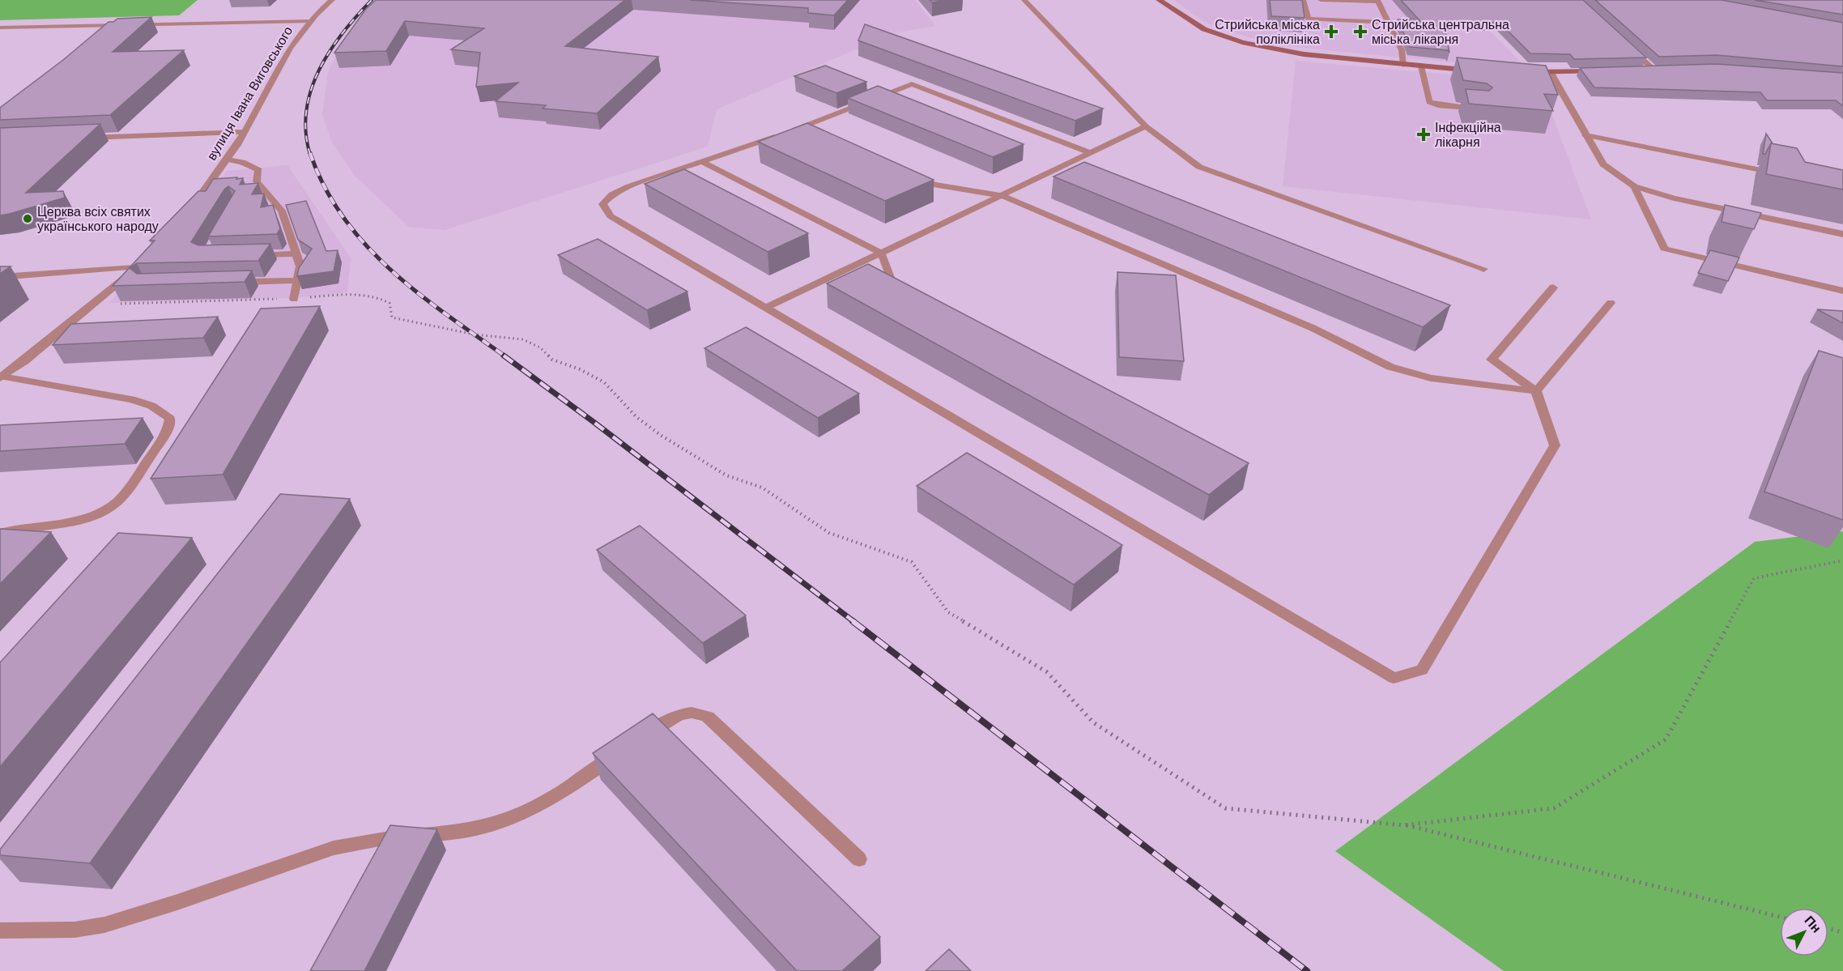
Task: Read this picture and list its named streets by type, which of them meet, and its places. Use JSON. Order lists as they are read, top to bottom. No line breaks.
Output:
{"streets":{"street":["вулиця Івана Виговського"]},"places":{"health":["Стрийська міська поліклініка","Стрийська центральна міська лікарня","Інфекційна лікарня"],"other":["Церква всіх святих українського народу"]},"north":"top right"}
